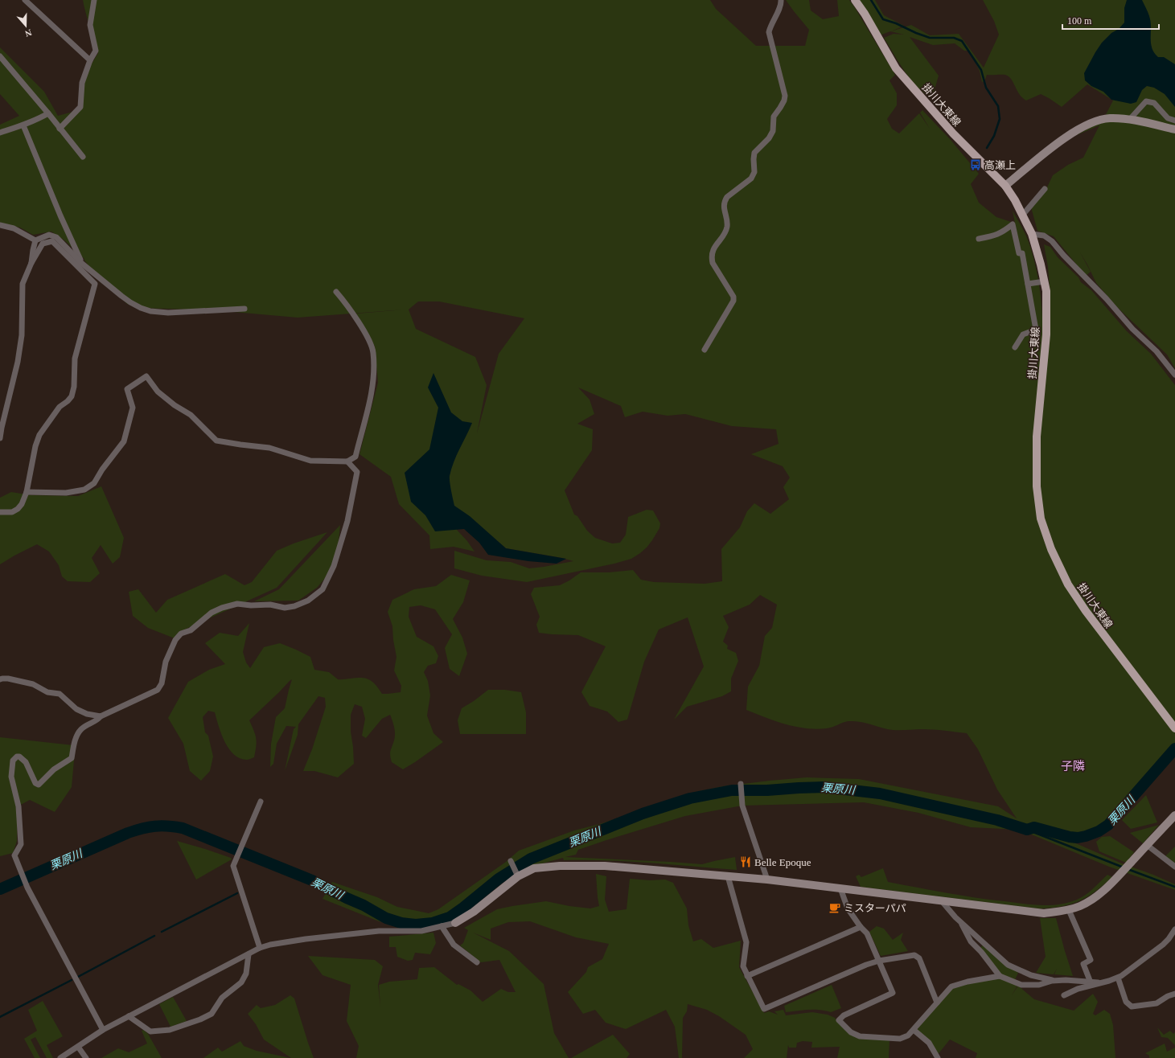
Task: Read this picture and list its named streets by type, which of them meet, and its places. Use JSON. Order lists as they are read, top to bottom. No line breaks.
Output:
{"streets":{"main road":["掛川大東線"]},"districts":["子隣"],"water":["栗原川"],"places":{"bus stop":["高瀬上"],"restaurant":["Belle Epoque"],"cafe":["ミスターパパ"]},"scale_bar":"100 m","north":"bottom"}
